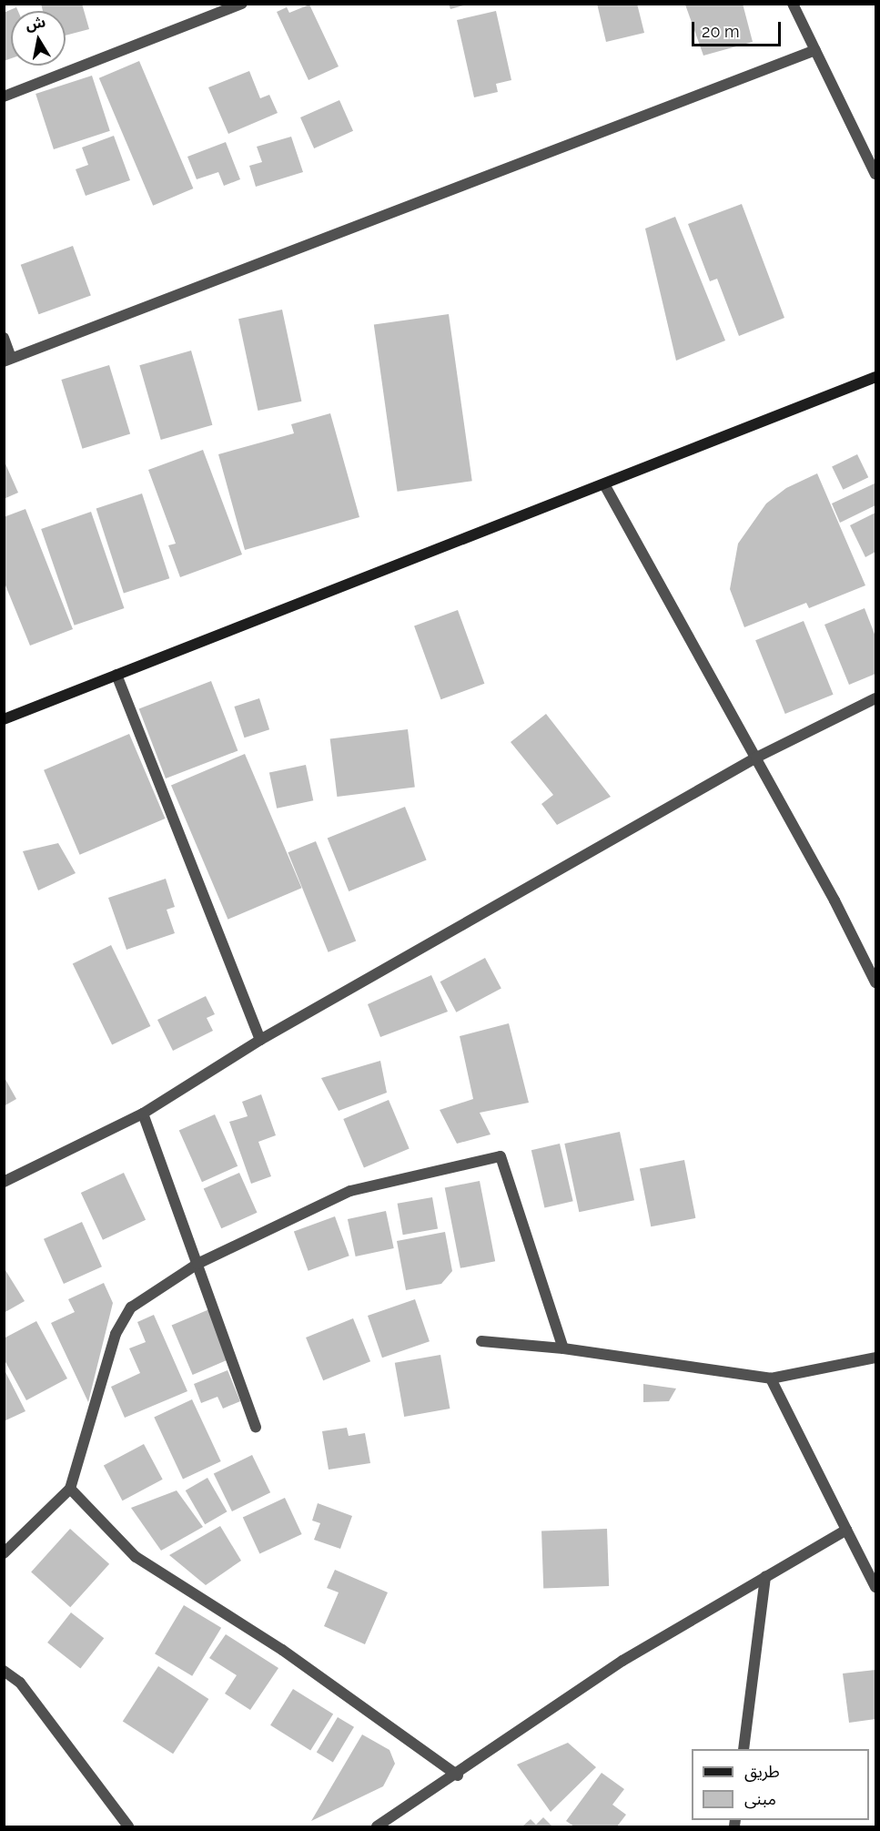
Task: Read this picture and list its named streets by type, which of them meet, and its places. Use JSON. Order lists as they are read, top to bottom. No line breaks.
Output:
{"legend":["طريق","مبنى"],"scale_bar":"20 m","north":"top"}
